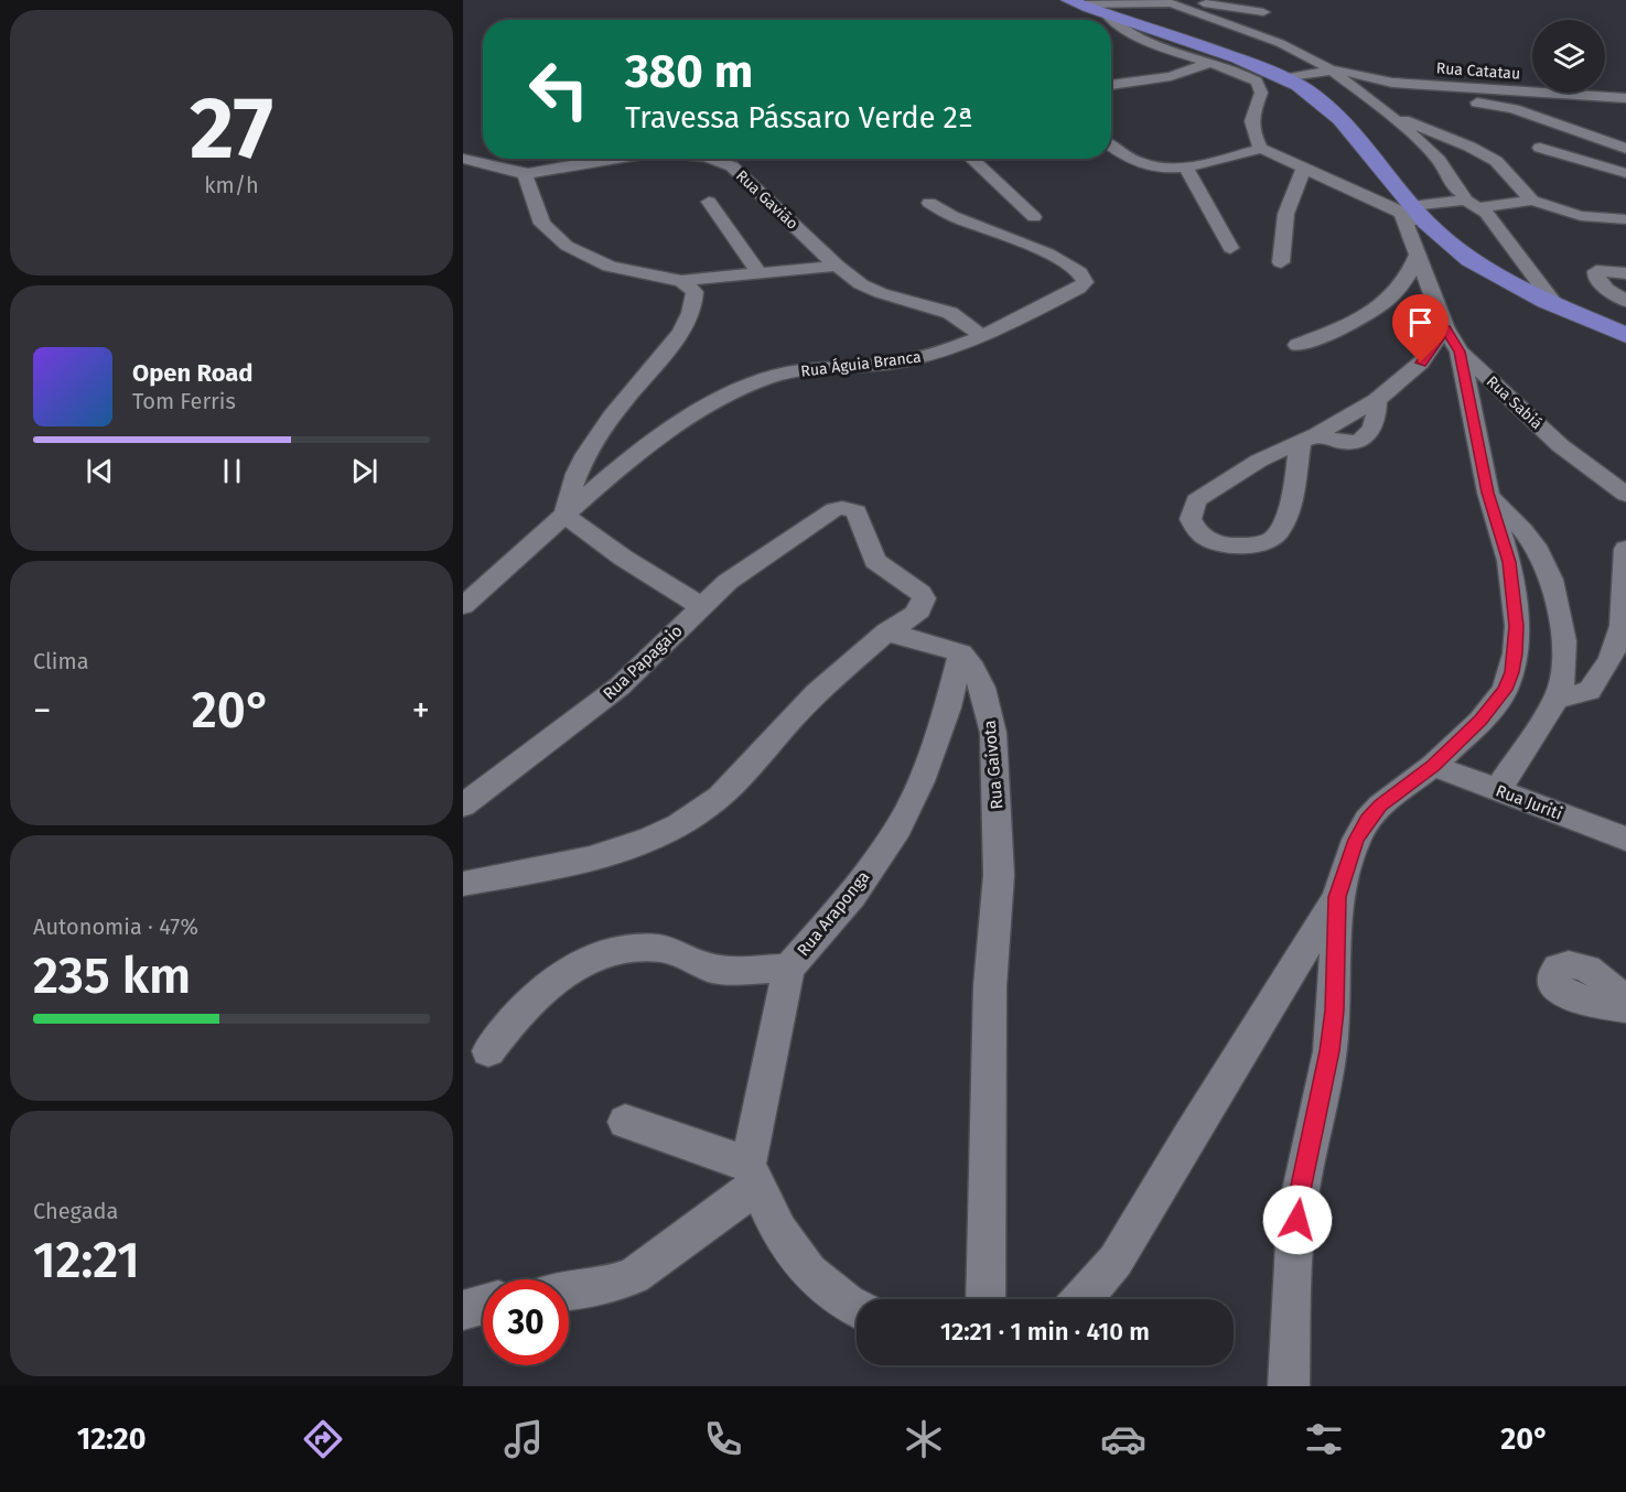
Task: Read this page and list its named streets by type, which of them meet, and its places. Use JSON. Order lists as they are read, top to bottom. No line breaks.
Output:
{"streets":{"street":["Rua Catatau","Rua Gavião","Rua Águia Branca","Rua Sabiá","Rua Papagaio","Rua Gaivota","Rua Juriti","Rua Araponga"]},"crossings":[["Rua Gavião","Rua Águia Branca"],["Rua Gaivota","Rua Araponga"]],"page":{"tile":[["27","km/h"],"Clima",["Autonomia · 47%","235 km"],["Chegada","12:21"]],"turn":["380 m","Travessa Pássaro Verde 2ª"],"song":["Open Road","Tom Ferris"],"heat":["−","20°","+"],"limit":"30","trip":"12:21 · 1 min · 410 m","tabs":["12:20","20°"]}}
